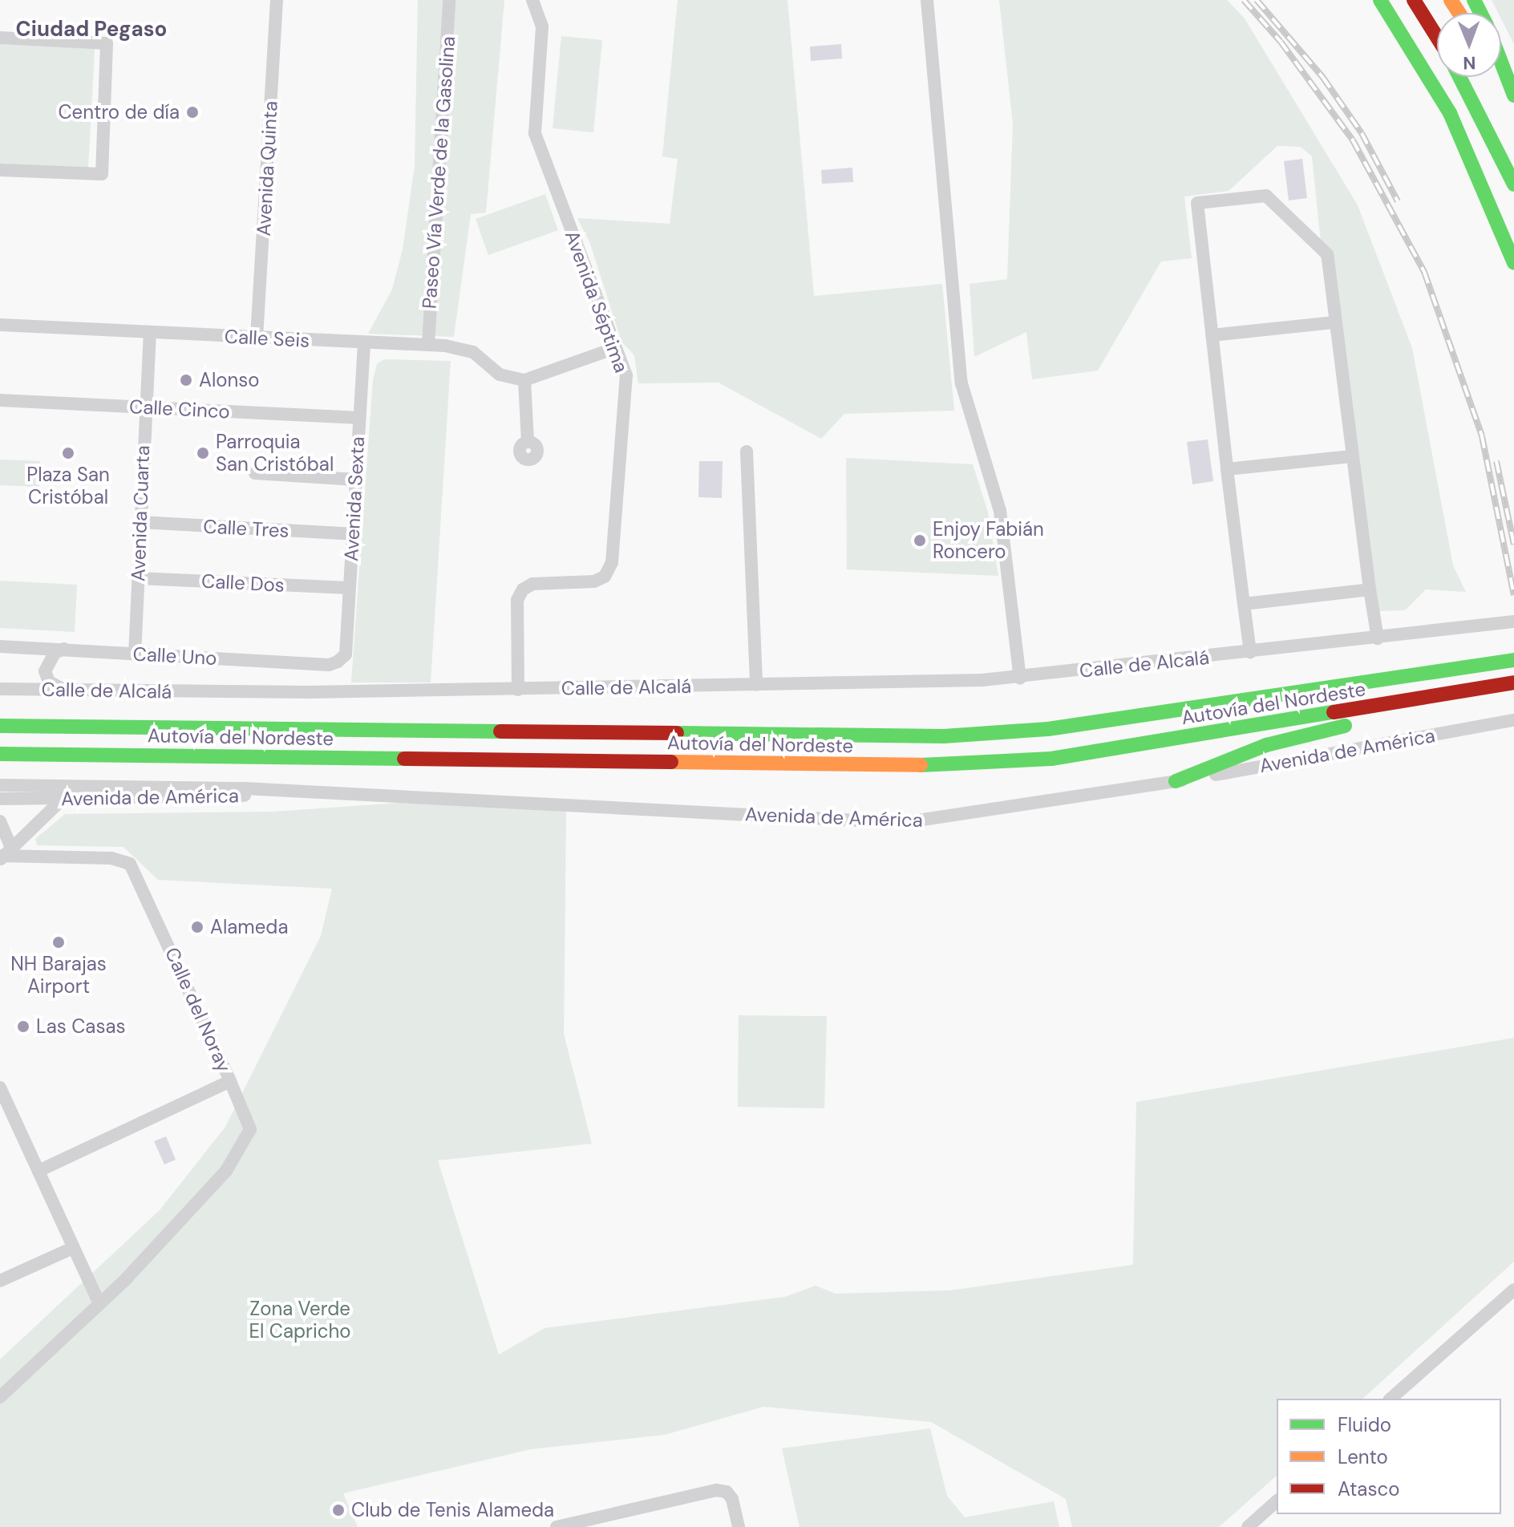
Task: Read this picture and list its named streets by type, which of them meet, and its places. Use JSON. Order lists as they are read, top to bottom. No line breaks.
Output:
{"streets":{"highway":["Autovía del Nordeste"],"street":["Avenida Quinta","Paseo Vía Verde de la Gasolina","Avenida Séptima","Calle Seis","Calle Cinco","Avenida Sexta","Avenida Cuarta","Calle Tres","Calle Dos","Calle Uno","Calle de Alcalá","Avenida de América","Calle del Noray"]},"crossings":[["Avenida Quinta","Calle Seis"],["Paseo Vía Verde de la Gasolina","Calle Seis"],["Avenida Séptima","Calle de Alcalá"],["Calle Seis","Avenida Sexta"],["Calle Seis","Avenida Cuarta"],["Calle Cinco","Avenida Sexta"],["Calle Cinco","Avenida Cuarta"],["Avenida Sexta","Calle Tres"],["Avenida Sexta","Calle Dos"],["Avenida Sexta","Calle Uno"],["Avenida Cuarta","Calle Tres"],["Avenida Cuarta","Calle Dos"],["Avenida Cuarta","Calle Uno"]],"districts":["Ciudad Pegaso"],"parks":["Zona Verde El Capricho"],"places":["Centro de día","Alonso","Plaza San Cristóbal","Parroquia San Cristóbal","Enjoy Fabián Roncero","Alameda","NH Barajas Airport","Las Casas","Club de Tenis Alameda"],"legend":["Fluido","Lento","Atasco"],"north":"bottom"}
